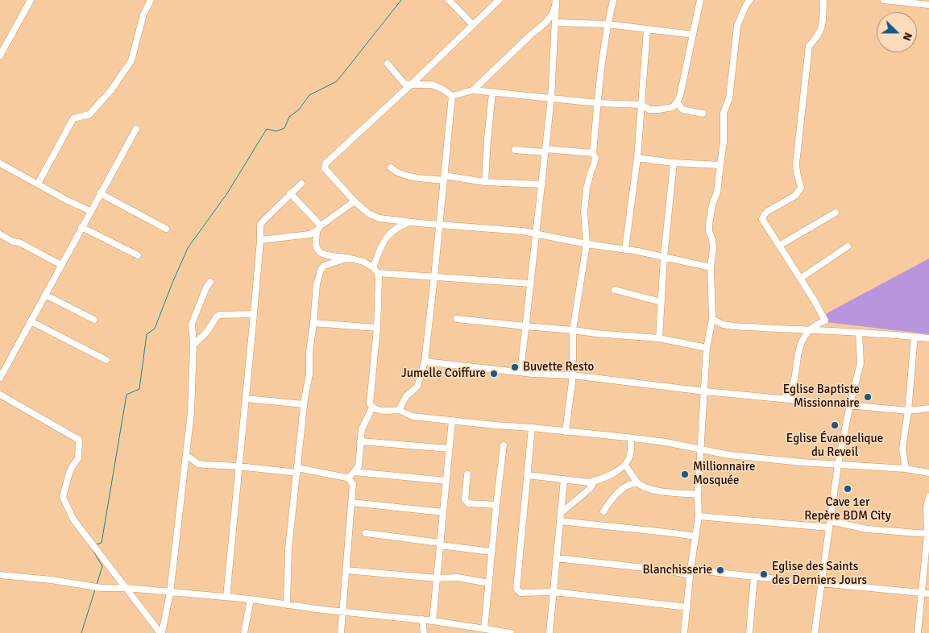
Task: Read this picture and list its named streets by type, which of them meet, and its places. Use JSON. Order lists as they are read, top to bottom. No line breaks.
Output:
{"places":["Buvette Resto","Jumelle Coiffure","Eglise Baptiste Missionnaire","Eglise Évangelique du Reveil","Millionnaire Mosquée","Cave 1er Repère BDM City","Blanchisserie","Eglise des Saints des Derniers Jours"],"north":"right"}
